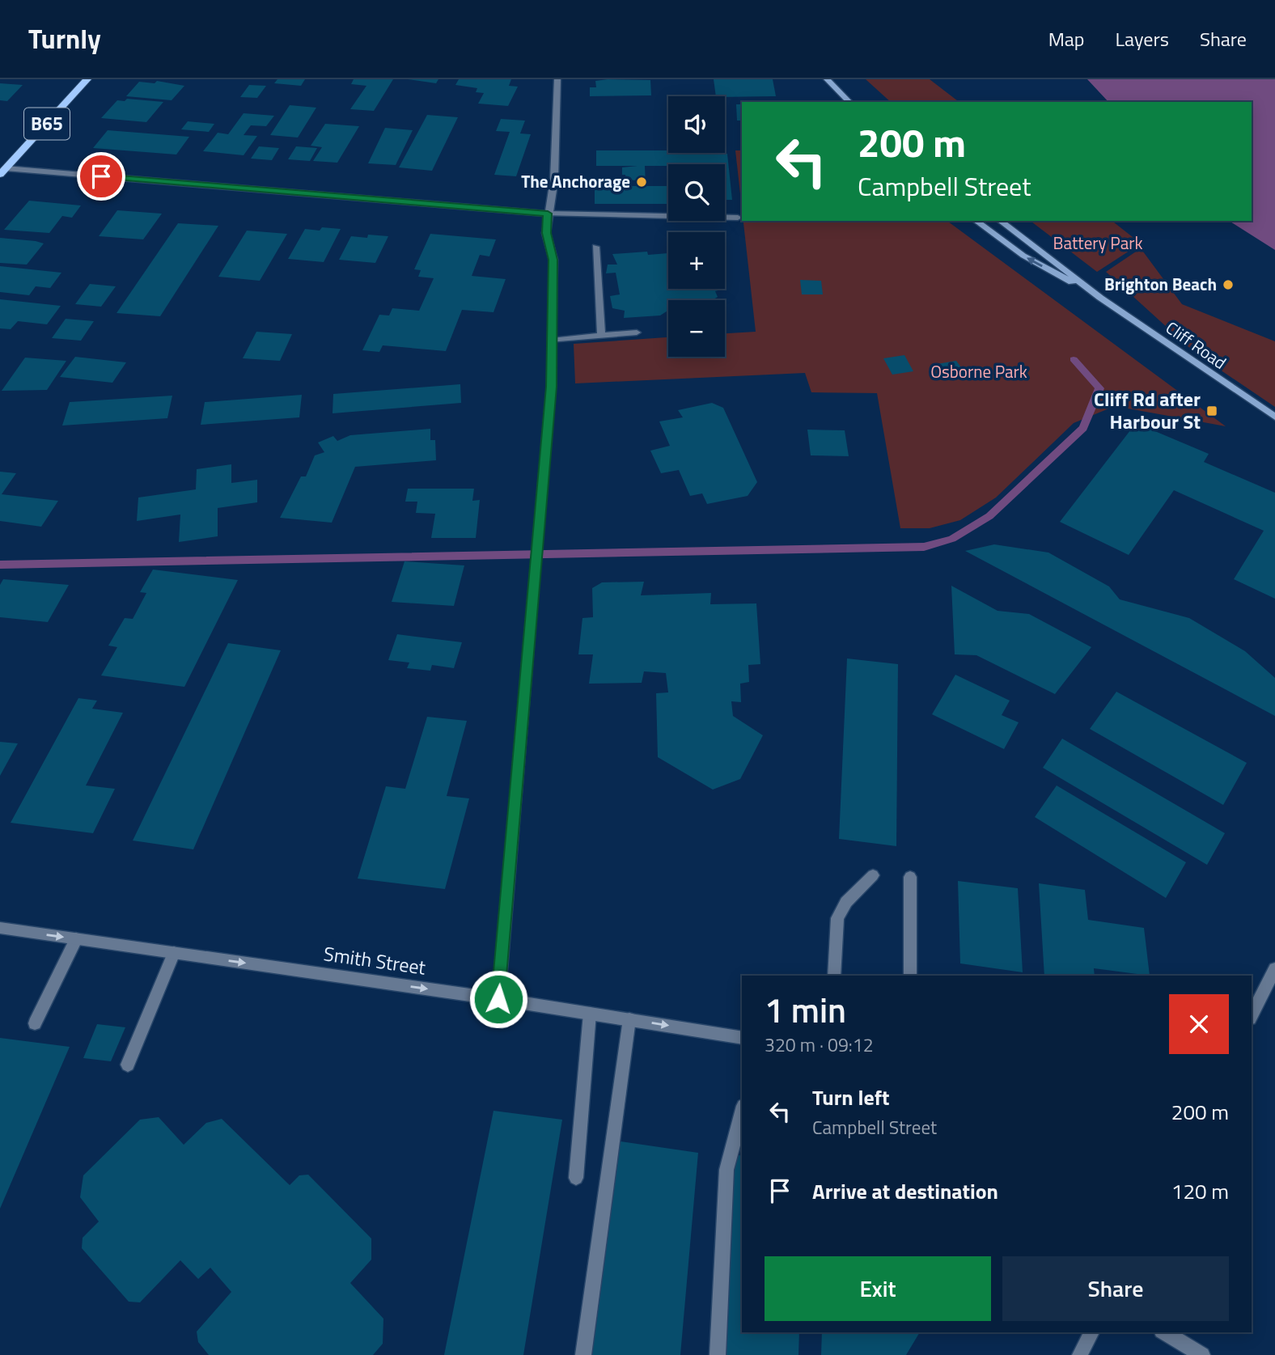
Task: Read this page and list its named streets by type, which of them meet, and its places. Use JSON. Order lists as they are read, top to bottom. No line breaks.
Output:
{"streets":{"main road":["B65","Cliff Road"],"street":["Smith Street"]},"one_way":["Smith Street"],"parks":["Battery Park","Osborne Park"],"places":{"other":["The Anchorage","Brighton Beach"],"transit":["Cliff Rd after Harbour St"]},"page":{"header":"Turnly","nav":["Map","Layers","Share"],"map_buttons":["+","−"],"turn":["200 m","Campbell Street"],"heading":["1 min","320 m · 09:12"],"list":[{"name":"Turn left","note":"Campbell Street","value":"200 m"},{"name":"Arrive at destination","value":"120 m"}],"buttons":["Exit","Share"]}}
